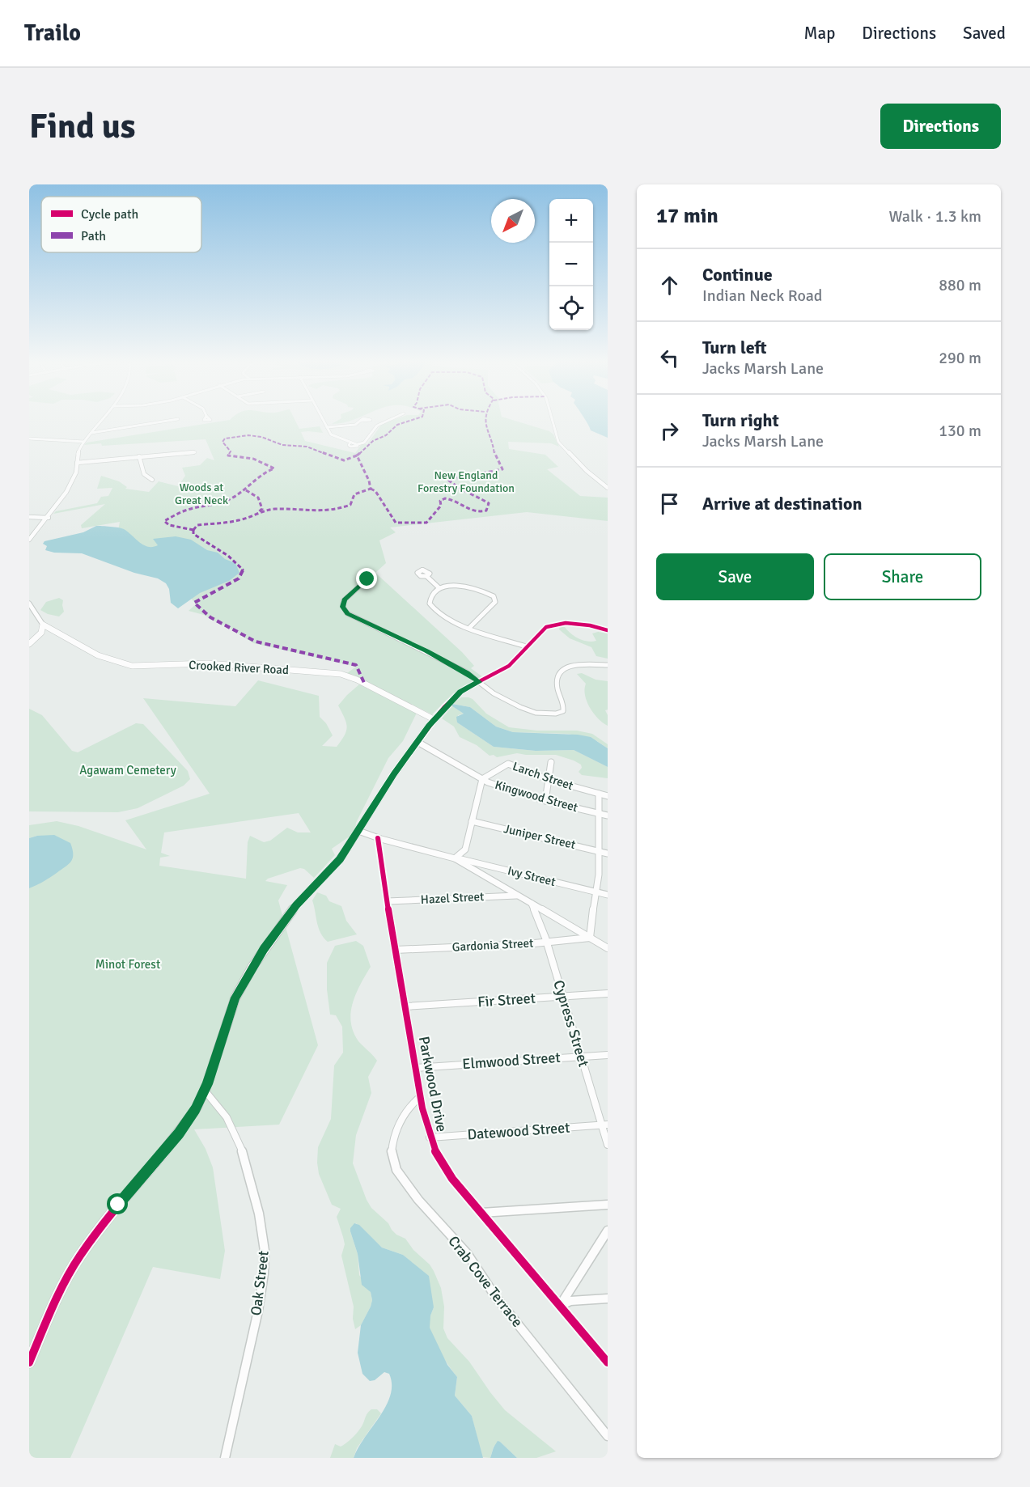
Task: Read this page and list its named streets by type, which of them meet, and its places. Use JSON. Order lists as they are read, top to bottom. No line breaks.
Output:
{"streets":{"street":["Crooked River Road","Larch Street","Kingwood Street","Juniper Street","Ivy Street","Hazel Street","Gardonia Street","Fir Street","Cypress Street","Elmwood Street","Parkwood Drive","Datewood Street","Crab Cove Terrace","Oak Street"]},"crossings":[["Larch Street","Kingwood Street"],["Hazel Street","Parkwood Drive"],["Gardonia Street","Cypress Street"],["Gardonia Street","Parkwood Drive"],["Fir Street","Cypress Street"],["Fir Street","Parkwood Drive"],["Cypress Street","Elmwood Street"],["Cypress Street","Datewood Street"],["Elmwood Street","Parkwood Drive"],["Parkwood Drive","Datewood Street"],["Parkwood Drive","Crab Cove Terrace"]],"parks":["New England Forestry Foundation","Woods at Great Neck","Agawam Cemetery","Minot Forest"],"legend":["Cycle path","Path"],"north":"bottom left","page":{"header":"Trailo","nav":["Map","Directions","Saved"],"buttons":["Directions",["Save","Share"]],"title":"Find us","heading":["17 min","Walk · 1.3 km"],"map_buttons":["+","−"],"list":[["Continue","Indian Neck Road","880 m"],["Turn left","Jacks Marsh Lane","290 m"],["Turn right","Jacks Marsh Lane","130 m"],"Arrive at destination"]}}
